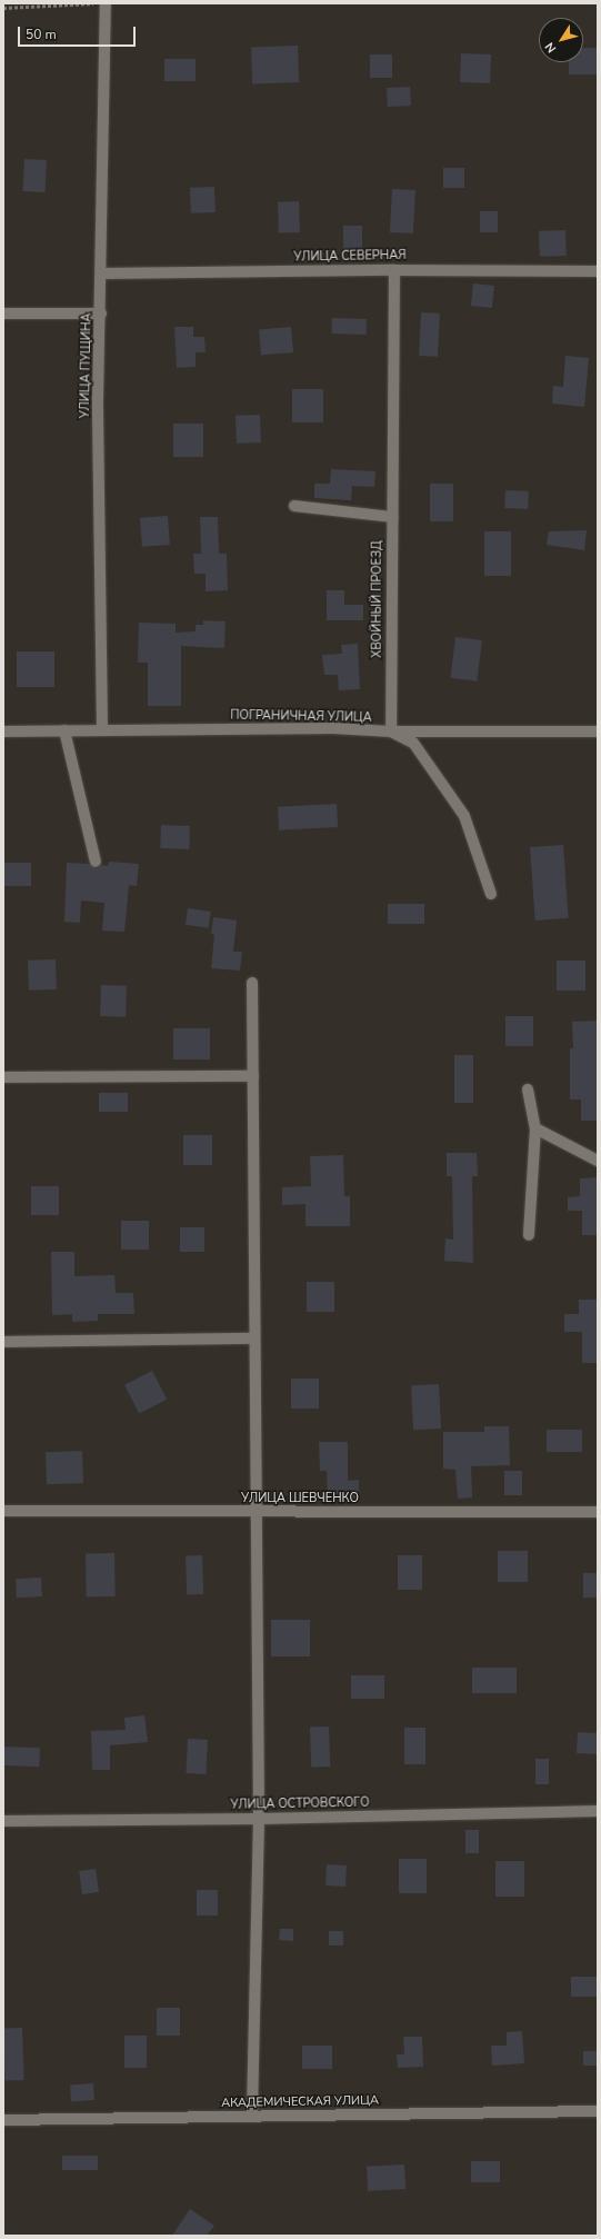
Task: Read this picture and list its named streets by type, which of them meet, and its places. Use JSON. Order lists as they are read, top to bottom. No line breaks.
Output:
{"streets":{"street":["УЛИЦА СЕВЕРНАЯ","УЛИЦА ПУЩИНА","ХВОЙНЫЙ ПРОЕЗД","ПОГРАНИЧНАЯ УЛИЦА","УЛИЦА ШЕВЧЕНКО","УЛИЦА ОСТРОВСКОГО","АКАДЕМИЧЕСКАЯ УЛИЦА"]},"crossings":[["УЛИЦА СЕВЕРНАЯ","УЛИЦА ПУЩИНА"],["УЛИЦА СЕВЕРНАЯ","ХВОЙНЫЙ ПРОЕЗД"],["УЛИЦА ПУЩИНА","ПОГРАНИЧНАЯ УЛИЦА"],["ХВОЙНЫЙ ПРОЕЗД","ПОГРАНИЧНАЯ УЛИЦА"]],"scale_bar":"50 m","north":"bottom left"}
